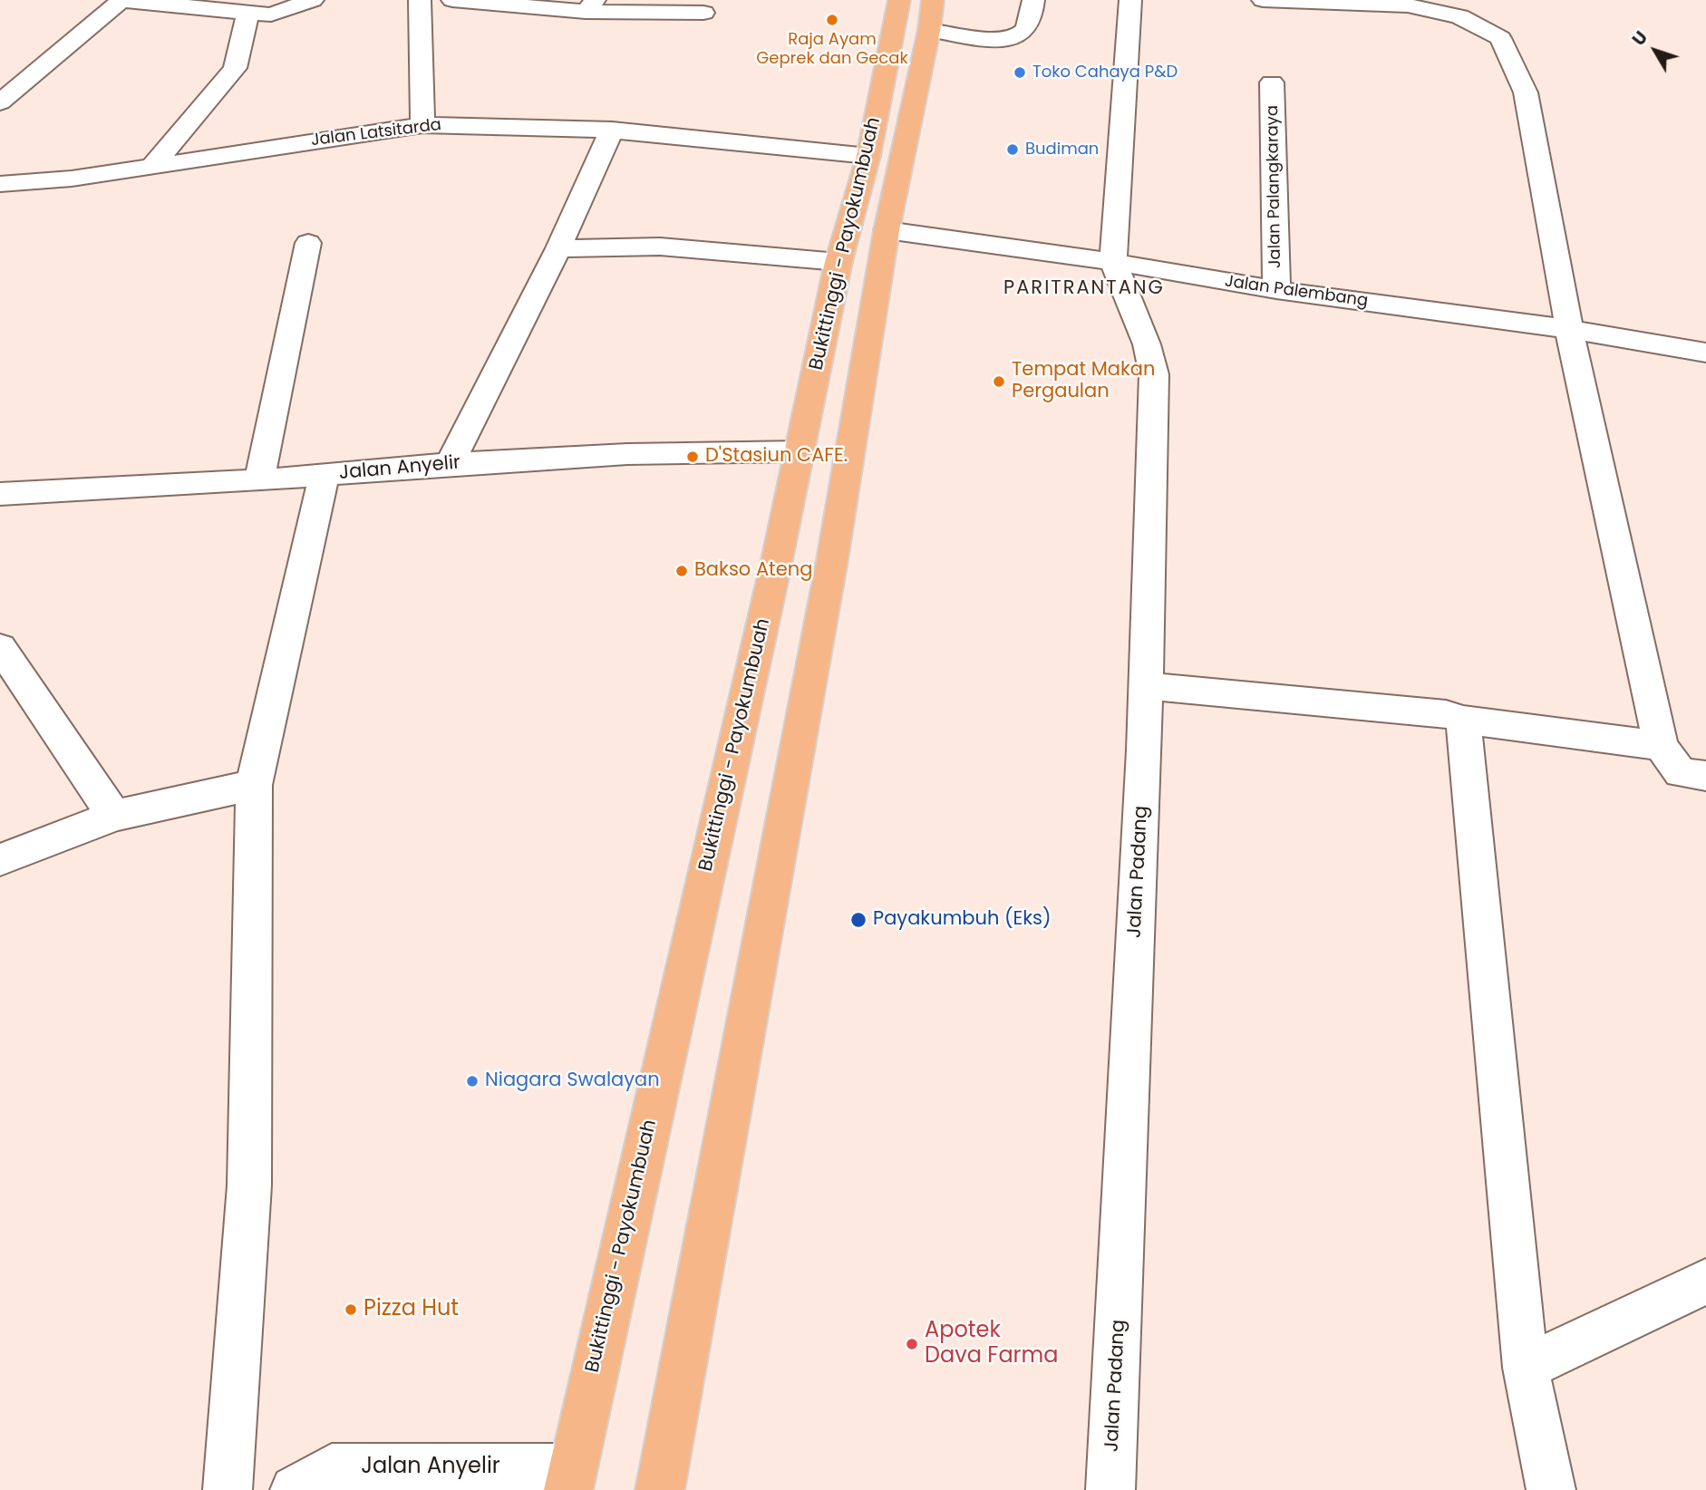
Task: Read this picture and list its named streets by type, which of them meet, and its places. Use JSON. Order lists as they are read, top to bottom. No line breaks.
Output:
{"streets":{"highway":["Bukittinggi - Payokumbuah"],"street":["Jalan Latsitarda","Jalan Palangkaraya","Jalan Palembang","Jalan Anyelir","Jalan Padang"]},"crossings":[["Jalan Latsitarda","Bukittinggi - Payokumbuah"],["Jalan Palangkaraya","Jalan Palembang"],["Bukittinggi - Payokumbuah","Jalan Palembang"],["Bukittinggi - Payokumbuah","Jalan Anyelir"],["Jalan Palembang","Jalan Padang"]],"districts":["PARITRANTANG"],"places":["Raja Ayam Geprek dan Gecak","Toko Cahaya P&D","Budiman","Tempat Makan Pergaulan","D'Stasiun CAFE.","Bakso Ateng","Payakumbuh (Eks)","Niagara Swalayan","Pizza Hut","Apotek Dava Farma"],"north":"top left"}
